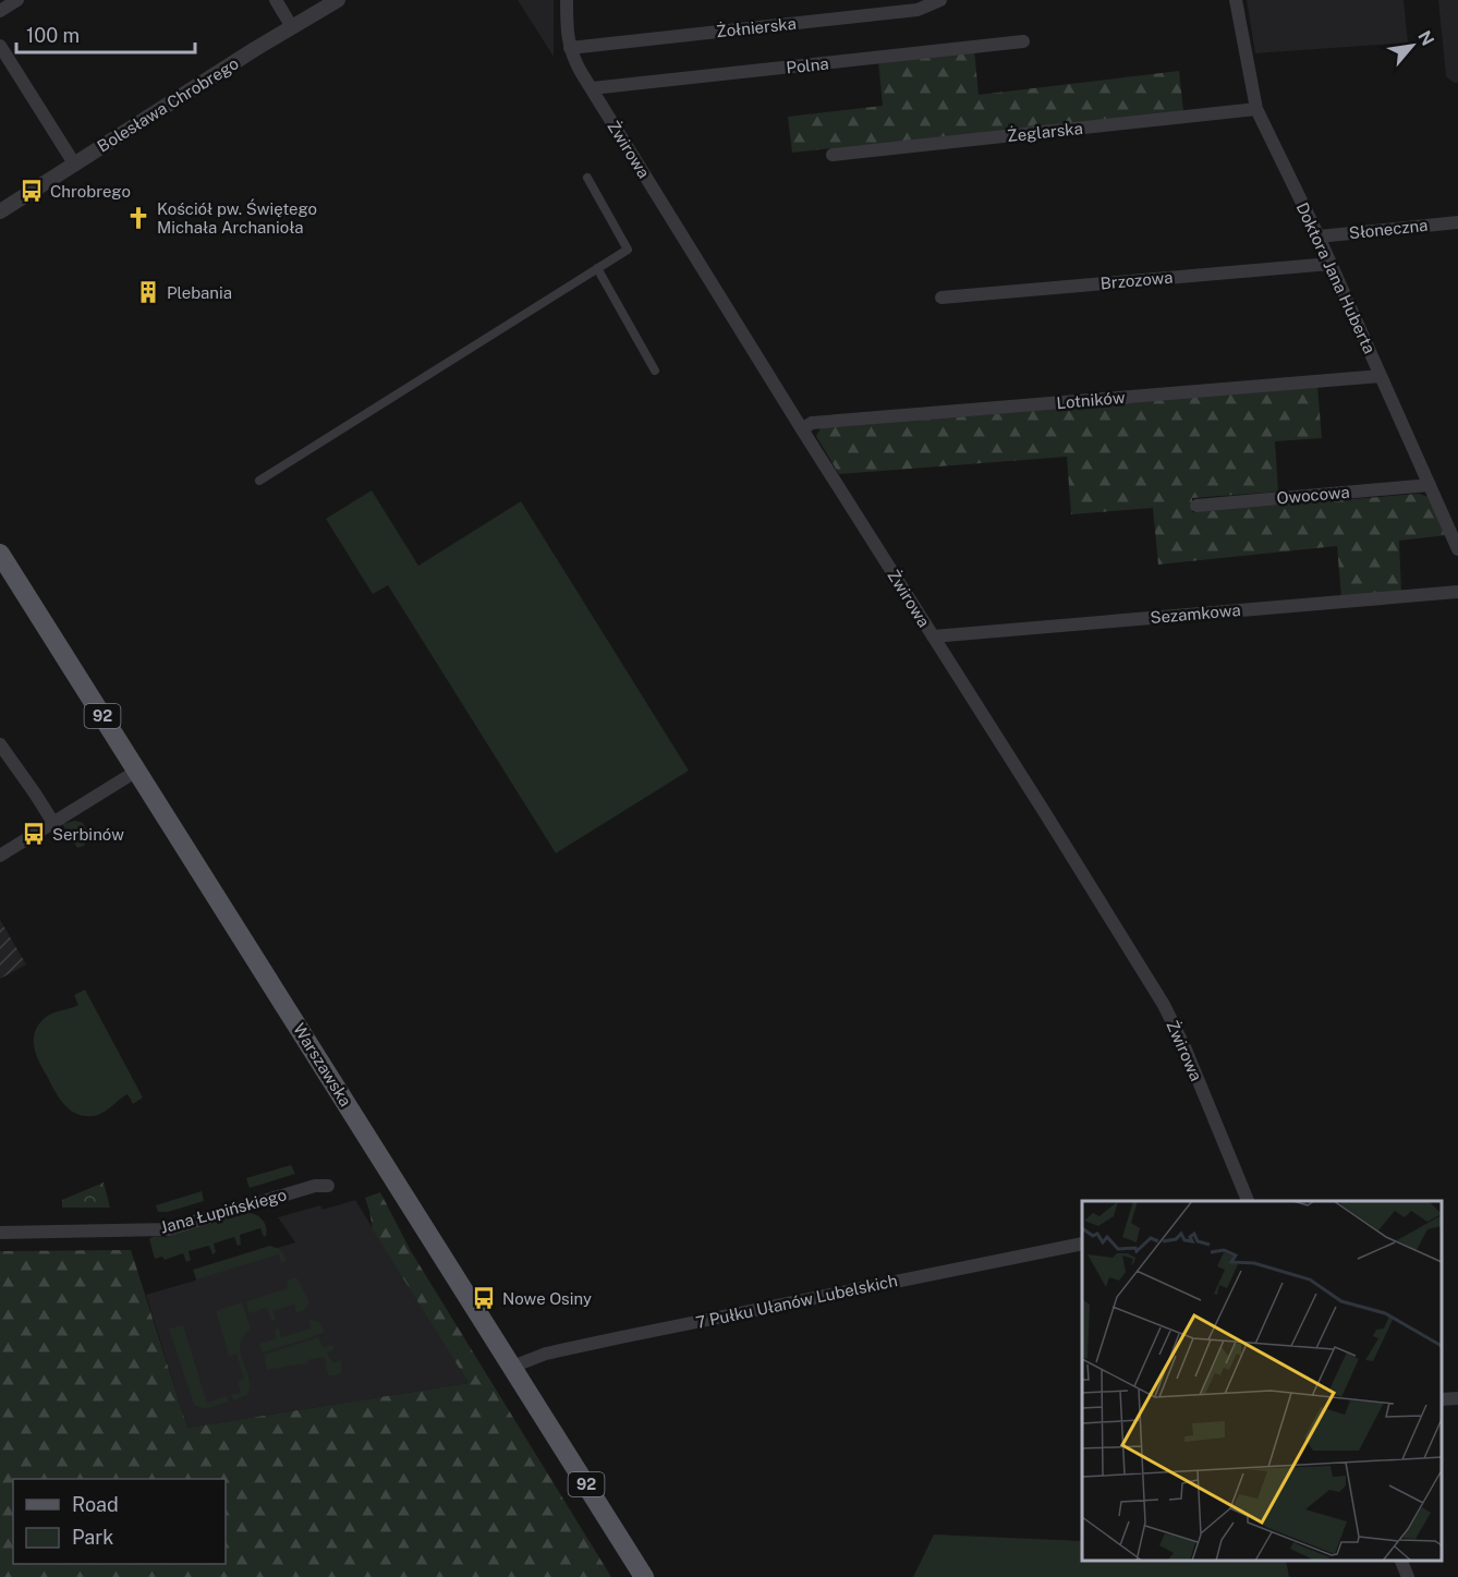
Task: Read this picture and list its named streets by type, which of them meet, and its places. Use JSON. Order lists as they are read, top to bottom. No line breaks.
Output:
{"streets":{"main road":["92","Warszawska"],"street":["Żołnierska","Polna","Bolesława Chrobrego","Żeglarska","Żwirowa","Słoneczna","Doktora Jana Huberta","Brzozowa","Lotników","Owocowa","Sezamkowa","Jana Łupińskiego","7 Pułku Ułanów Lubelskich"]},"crossings":[["Żołnierska","Żwirowa"],["Polna","Żwirowa"],["Żeglarska","Doktora Jana Huberta"],["Żwirowa","Lotników"],["Żwirowa","Sezamkowa"],["Słoneczna","Doktora Jana Huberta"],["Doktora Jana Huberta","Brzozowa"],["Doktora Jana Huberta","Lotników"],["Doktora Jana Huberta","Owocowa"],["Warszawska","7 Pułku Ułanów Lubelskich"]],"places":{"bus stop":["Chrobrego","Serbinów","Nowe Osiny"],"church":["Kościół pw. Świętego Michała Archanioła"],"building":["Plebania"]},"legend":["Road","Park"],"scale_bar":"100 m","north":"top right"}
